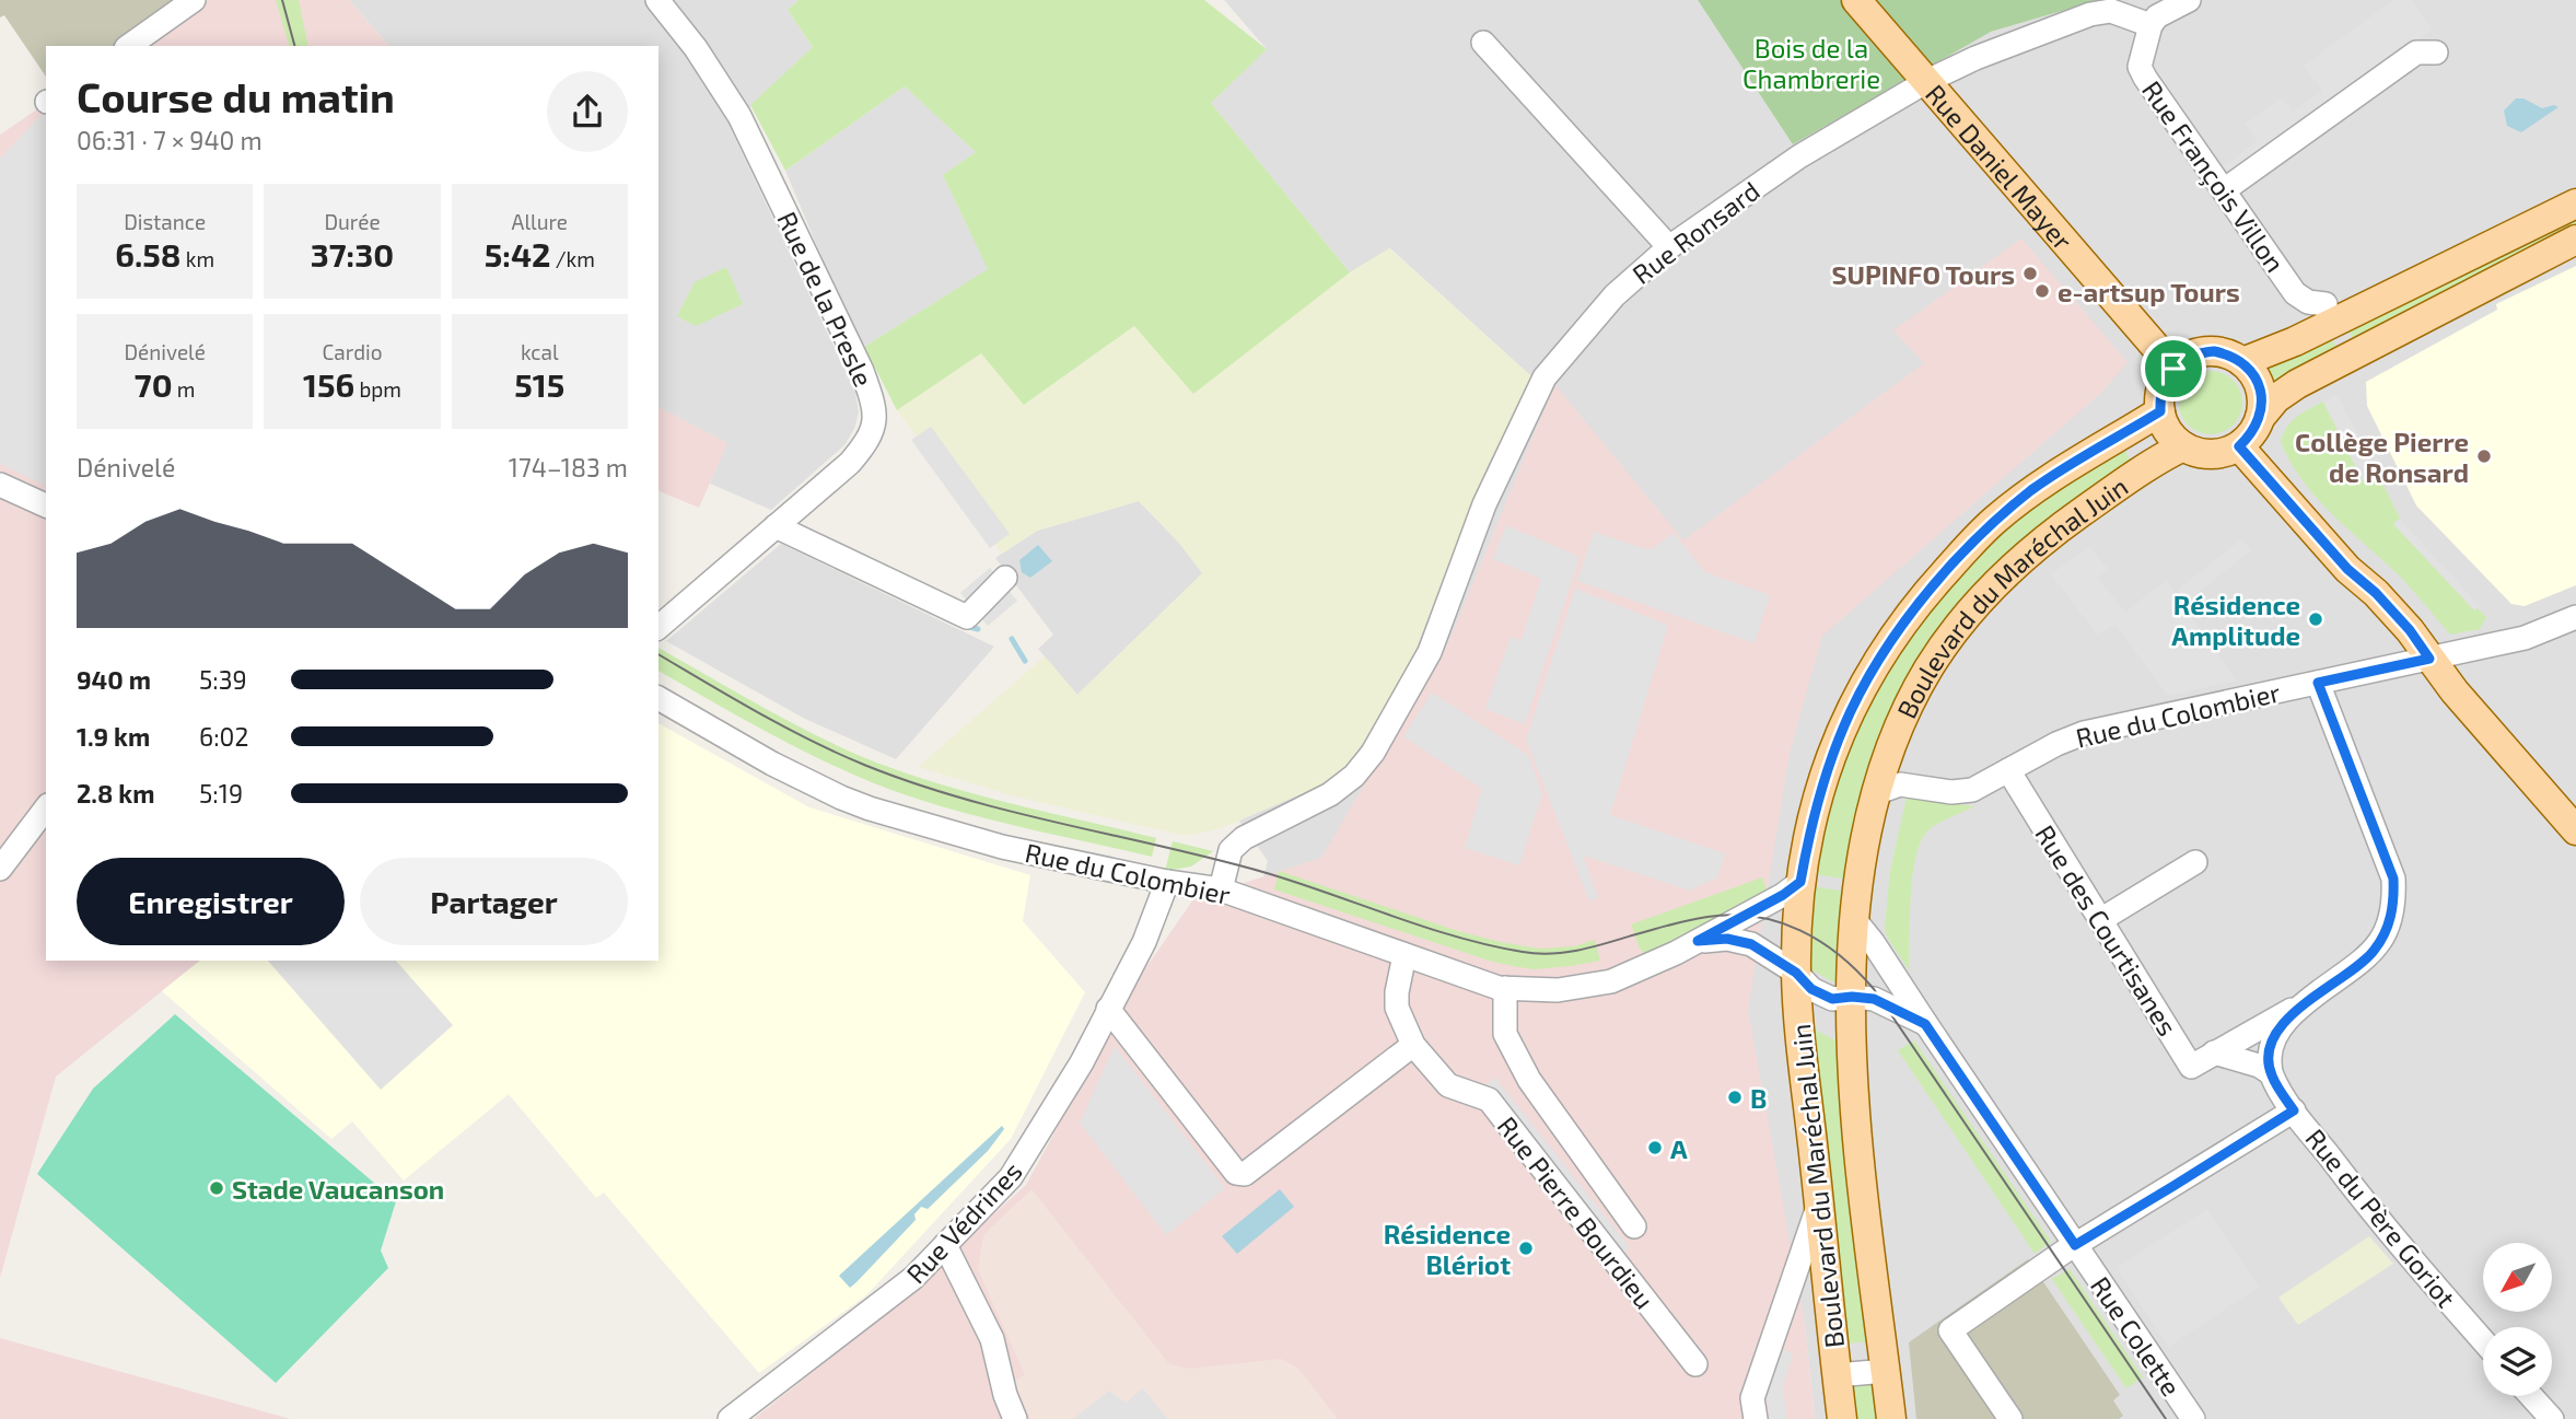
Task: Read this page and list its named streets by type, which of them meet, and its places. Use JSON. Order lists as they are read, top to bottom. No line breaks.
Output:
{"streets":{"main road":["Rue Daniel Mayer","Boulevard du Maréchal Juin"],"street":["Rue François Villon","Rue Ronsard","Rue de la Presle","Rue du Colombier","Rue des Courtisanes","Rue Pierre Bourdieu","Rue du Père Goriot","Rue Védrines","Rue Colette"]},"crossings":[["Rue Daniel Mayer","Rue Ronsard"],["Rue Daniel Mayer","Boulevard du Maréchal Juin"],["Rue François Villon","Rue Ronsard"],["Rue Ronsard","Rue du Colombier"],["Boulevard du Maréchal Juin","Rue du Colombier"],["Boulevard du Maréchal Juin","Rue Colette"],["Rue du Colombier","Rue des Courtisanes"],["Rue du Colombier","Rue Pierre Bourdieu"],["Rue du Colombier","Rue Védrines"],["Rue du Colombier","Rue Colette"],["Rue des Courtisanes","Rue du Père Goriot"]],"parks":["Bois de la Chambrerie"],"places":["SUPINFO Tours","e-artsup Tours","Collège Pierre de Ronsard","Résidence Amplitude","B","A","Stade Vaucanson","Résidence Blériot"],"north":"bottom left","page":{"heading":["Course du matin","06:31 · 7 × 940 m"],"stats":[["Distance","6.58 km"],["Durée","37:30"],["Allure","5:42 /km"],["Dénivelé","70 m"],["Cardio","156 bpm"],["kcal","515"]],"chart":["Dénivelé","174–183 m"],"list":[{"name":"940 m","note":"5:39"},{"name":"1.9 km","note":"6:02"},{"name":"2.8 km","note":"5:19"}],"buttons":["Enregistrer","Partager"]}}
